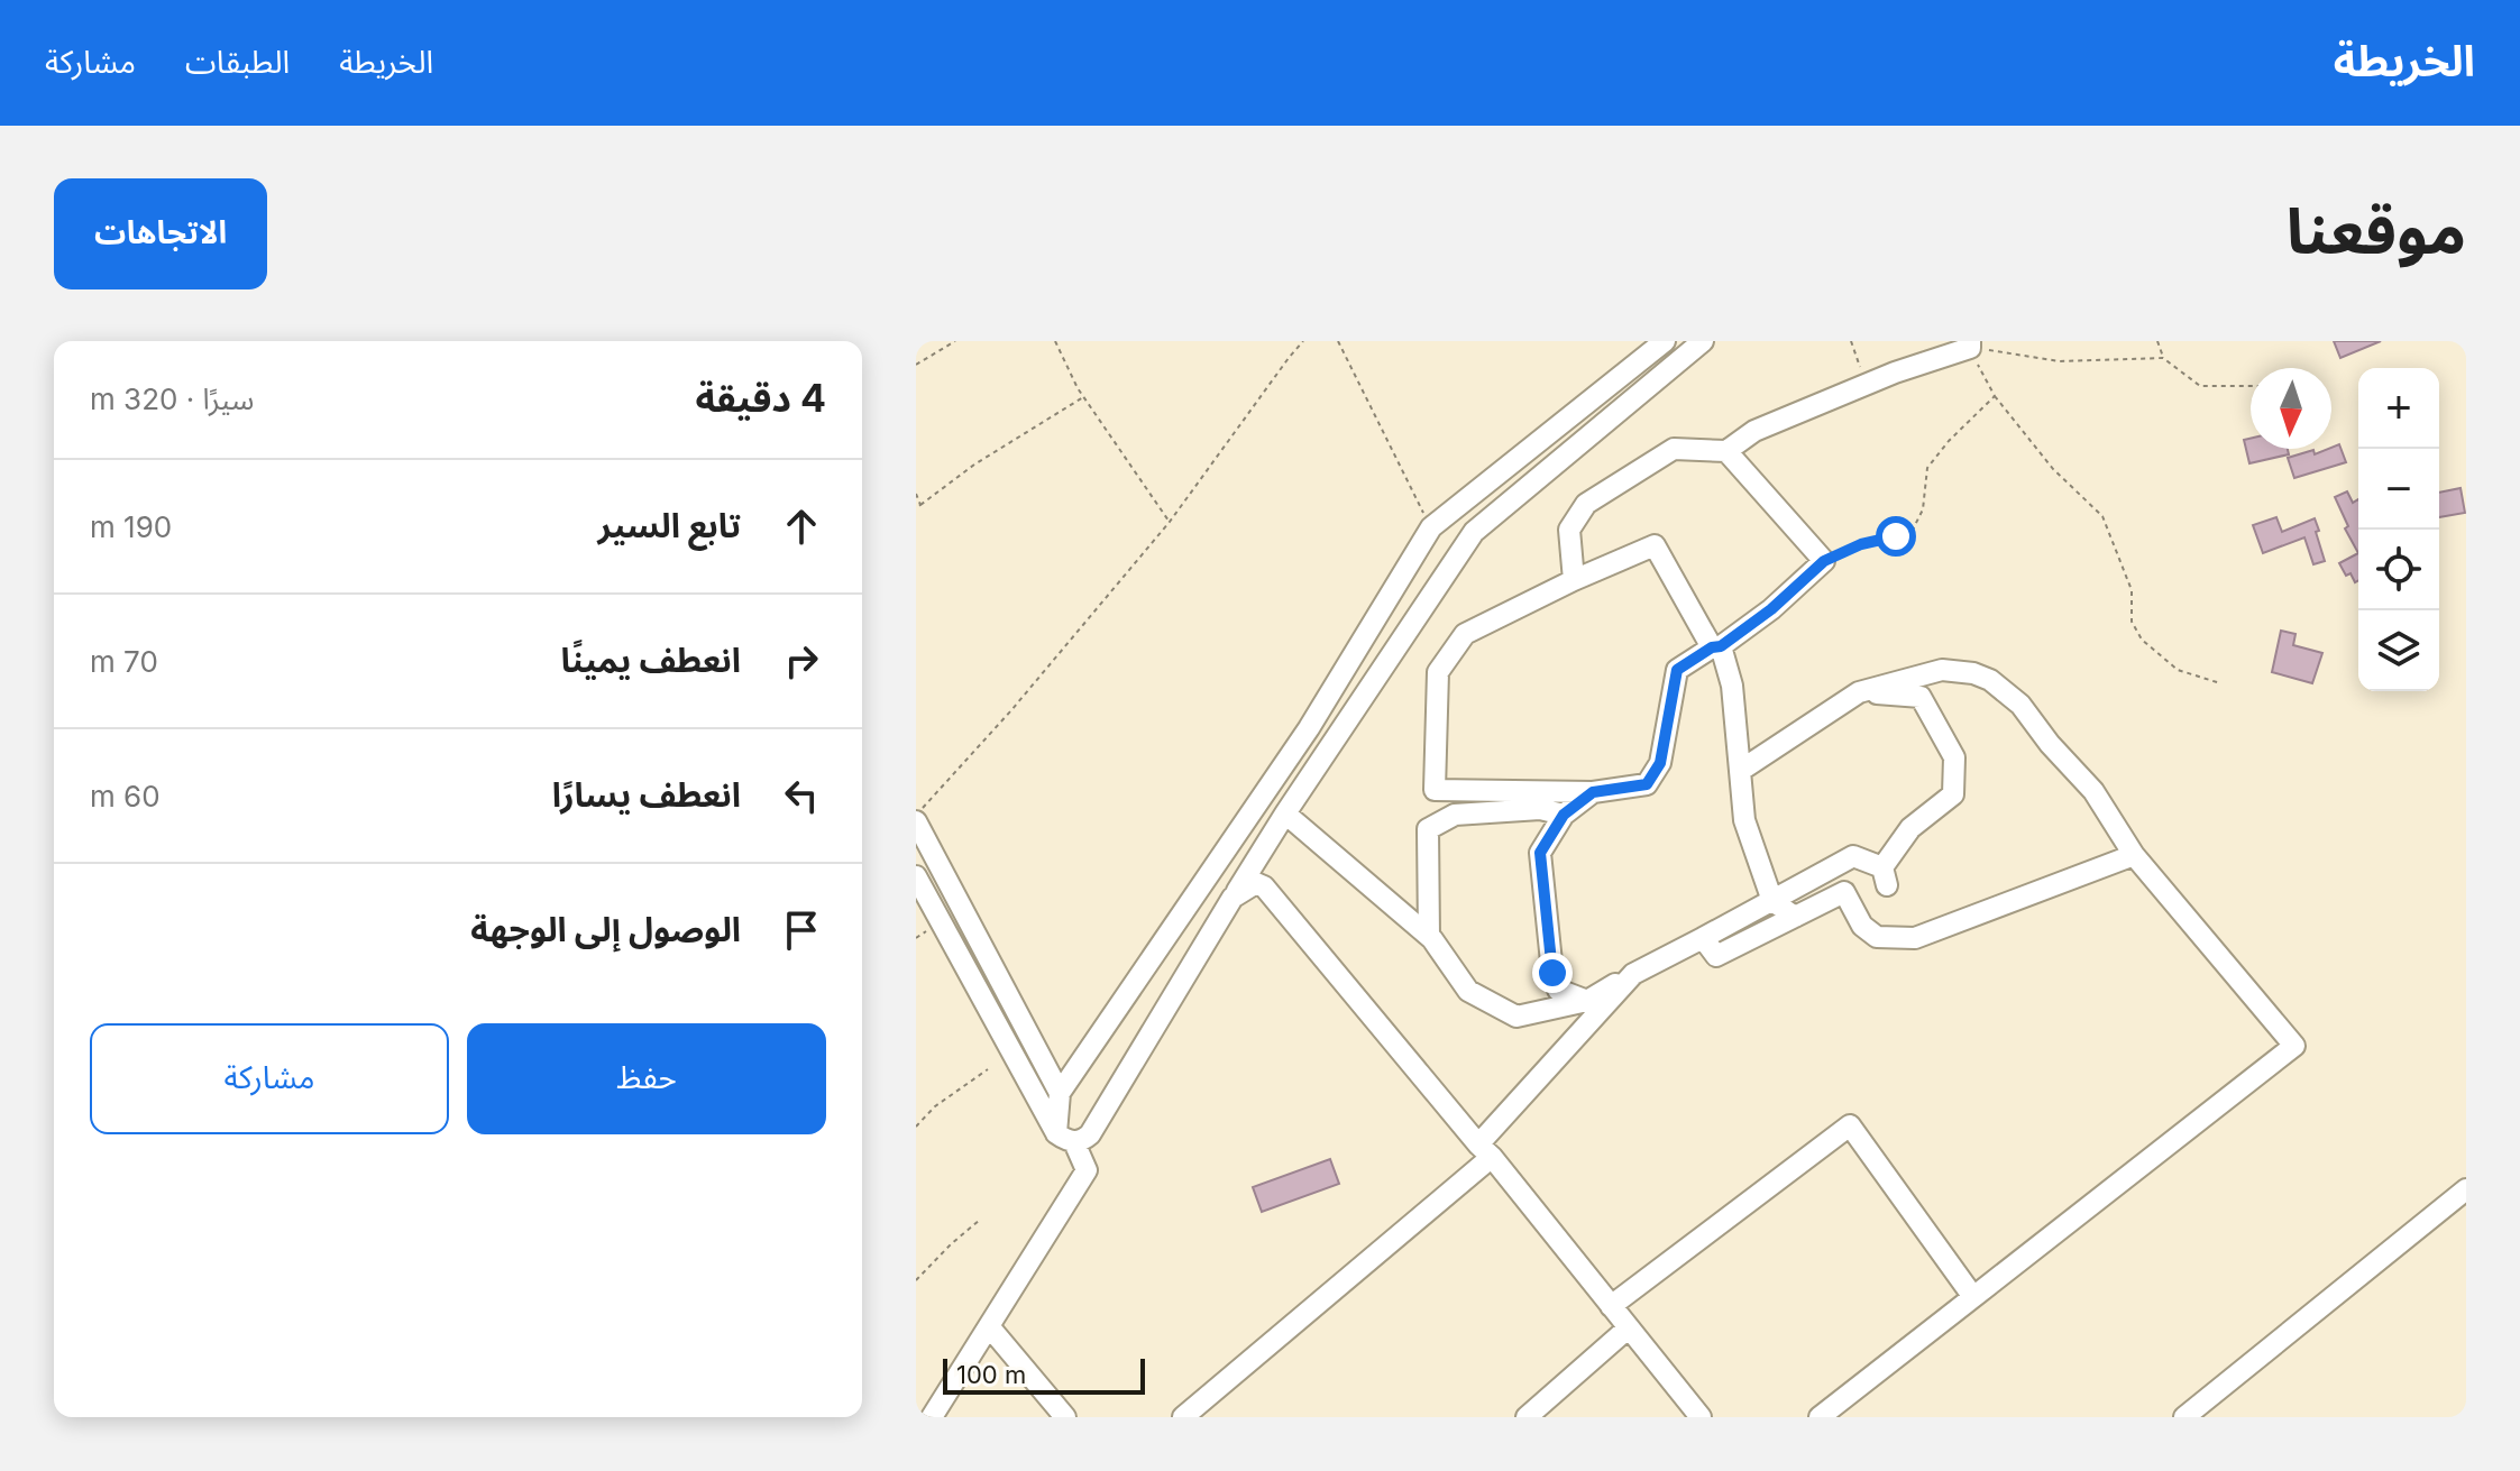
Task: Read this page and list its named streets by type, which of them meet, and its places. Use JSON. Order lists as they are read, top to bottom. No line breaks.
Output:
{"scale_bar":"100 m","north":"bottom","page":{"header":"الخريطة","nav":["الخريطة","الطبقات","مشاركة"],"title":"موقعنا","buttons":["الاتجاهات",["حفظ","مشاركة"]],"heading":["4 دقيقة","سيرًا · 320 m"],"map_buttons":["+","−"],"list":[["تابع السير","190 m"],["انعطف يمينًا","70 m"],["انعطف يسارًا","60 m"],"الوصول إلى الوجهة"],"scale":"100 m"}}
